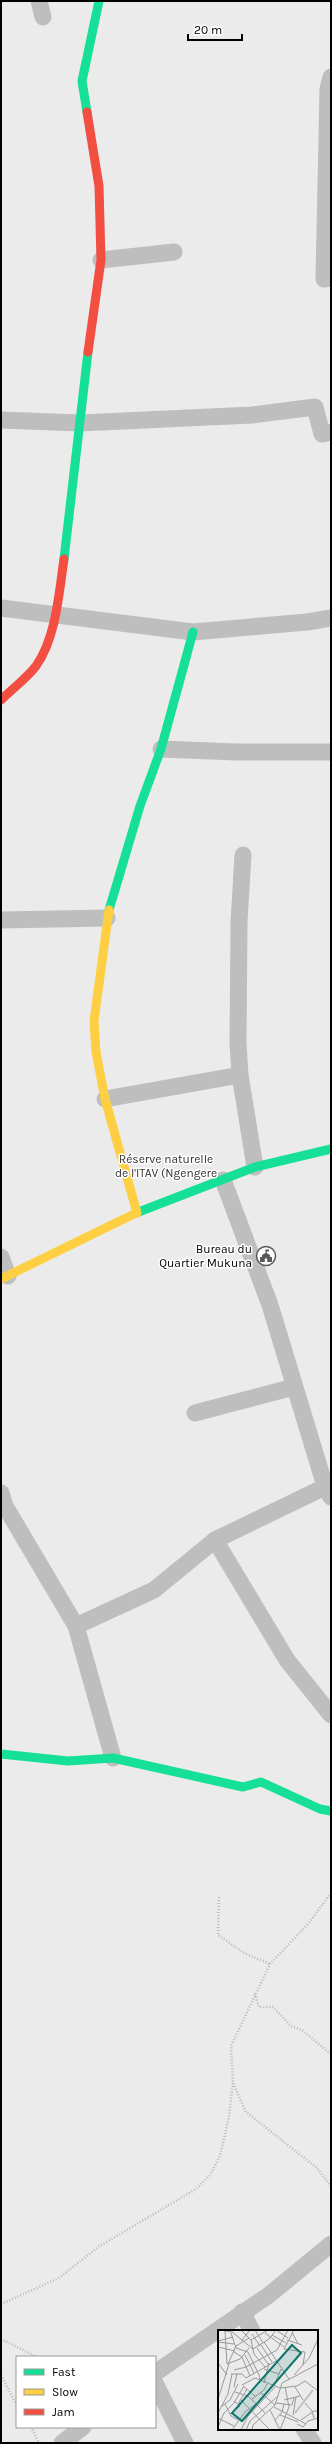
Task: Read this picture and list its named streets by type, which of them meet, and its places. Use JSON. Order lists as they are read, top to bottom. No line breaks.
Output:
{"parks":["Réserve naturelle de l'ITAV (Ngengere"],"places":{"public building":["Bureau du Quartier Mukuna"]},"legend":["Fast","Slow","Jam"],"scale_bar":"20 m"}
